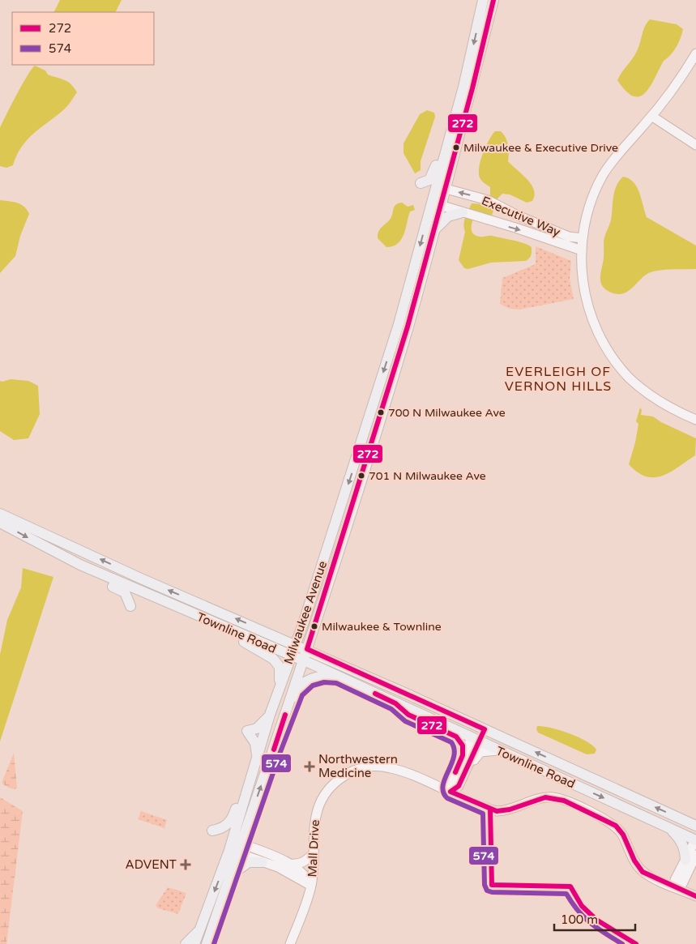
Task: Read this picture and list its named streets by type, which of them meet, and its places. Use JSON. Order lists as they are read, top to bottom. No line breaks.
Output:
{"streets":{"main road":["Milwaukee Avenue","Townline Road"],"street":["Executive Way","Mall Drive"]},"crossings":[["Executive Way","Milwaukee Avenue"],["Milwaukee Avenue","Townline Road"]],"districts":["EVERLEIGH OF VERNON HILLS"],"places":{"other":["Milwaukee & Executive Drive","700 N Milwaukee Ave","701 N Milwaukee Ave","Milwaukee & Townline"],"health":["Northwestern Medicine","ADVENT"]},"lines":["transit line 272","transit line 574"],"legend":["272","574"],"scale_bar":"100 m"}
